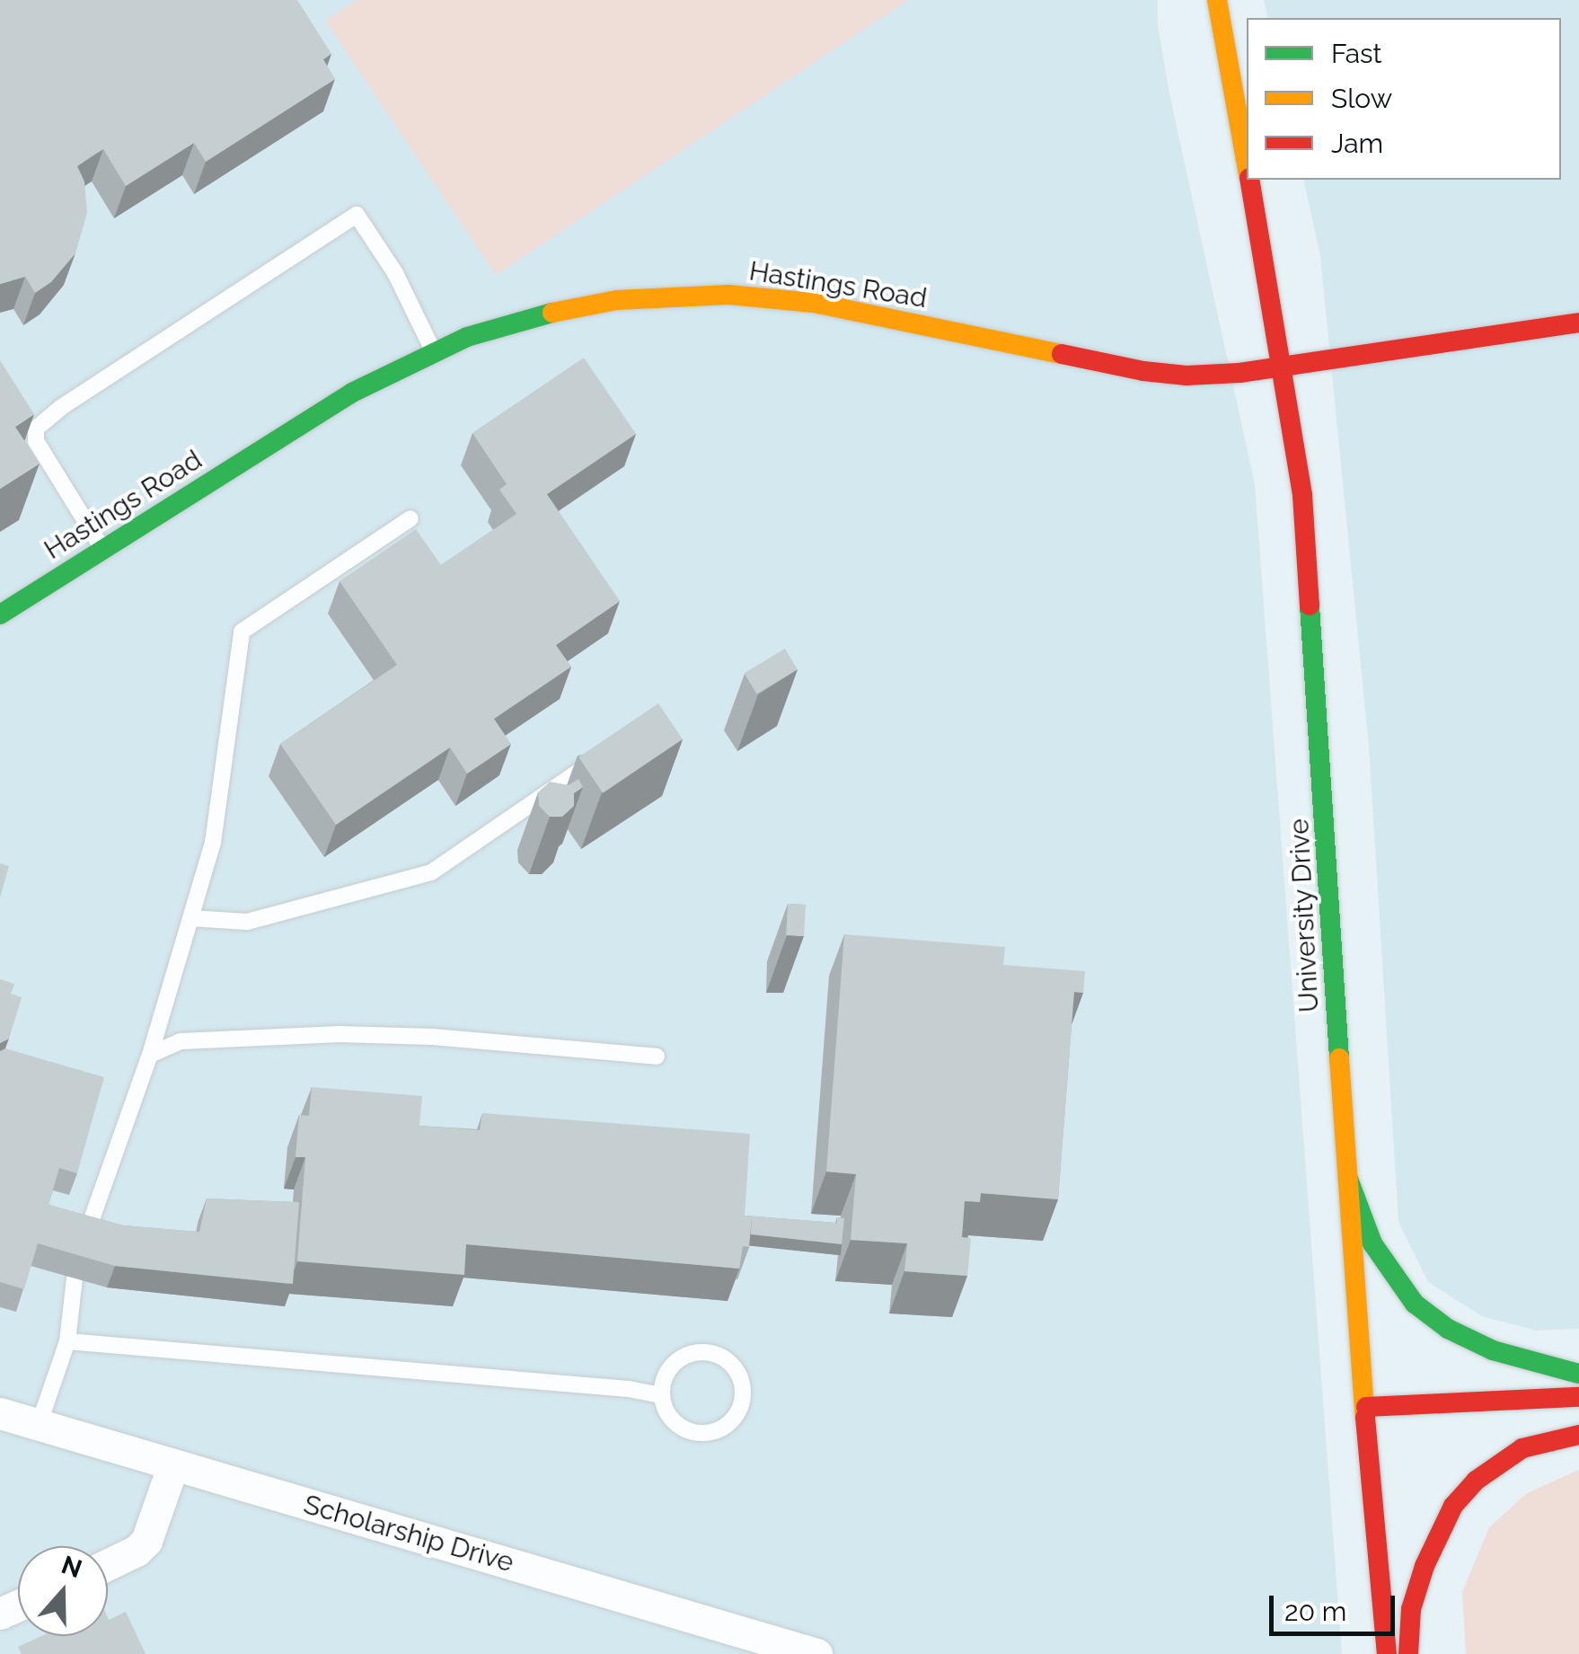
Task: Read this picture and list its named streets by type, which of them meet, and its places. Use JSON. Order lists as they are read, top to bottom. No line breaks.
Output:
{"streets":{"main road":["Hastings Road","University Drive"],"street":["Scholarship Drive"]},"crossings":[["Hastings Road","University Drive"]],"legend":["Fast","Slow","Jam"],"scale_bar":"20 m","north":"top"}
